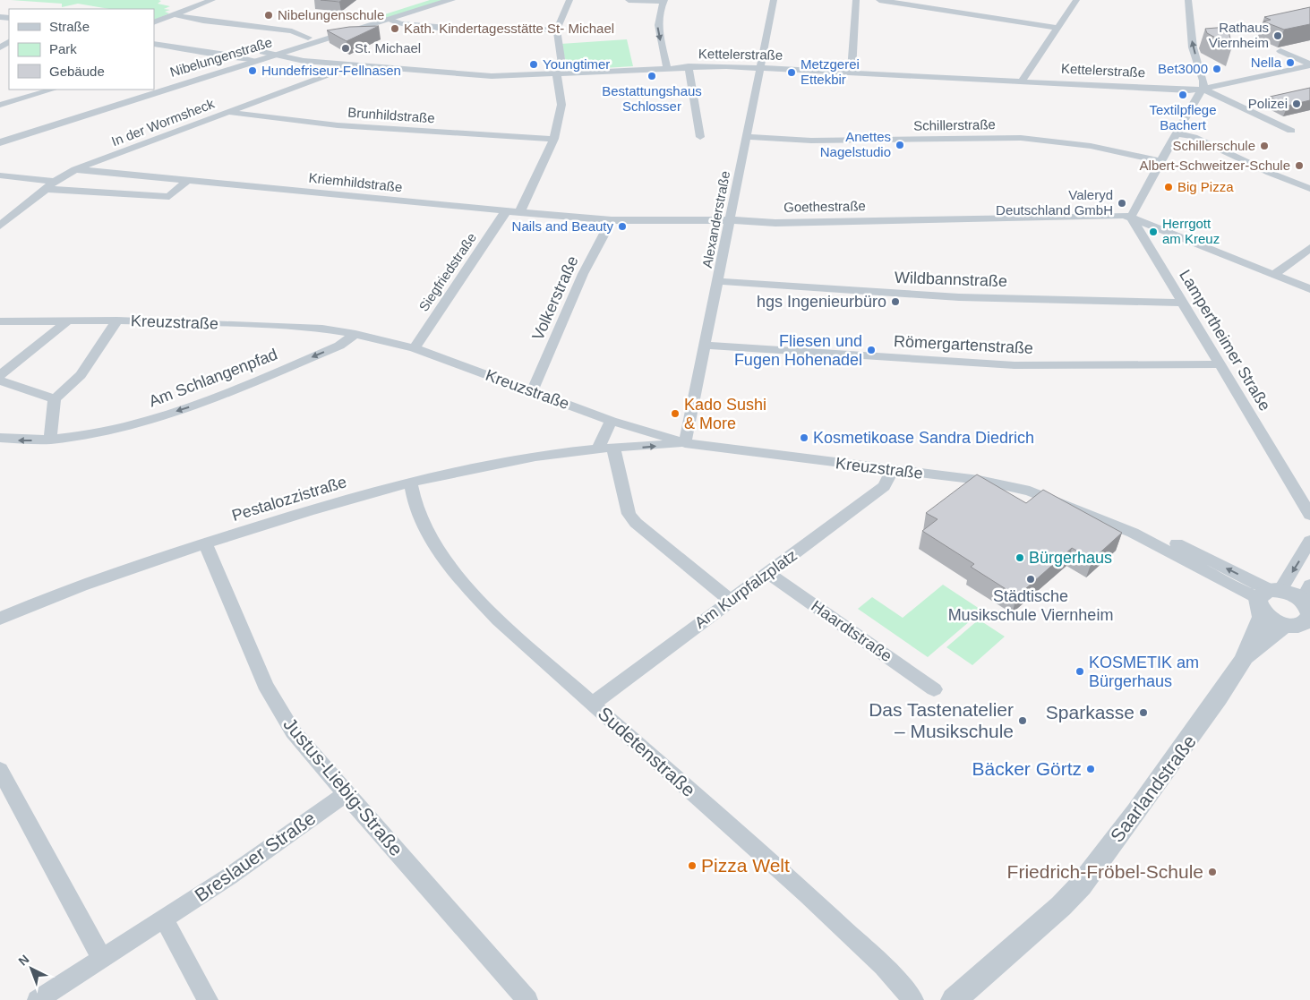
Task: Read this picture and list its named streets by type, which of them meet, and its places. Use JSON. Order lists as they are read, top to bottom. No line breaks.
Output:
{"streets":{"street":["Kettelerstraße","Nibelungenstraße","Brunhildstraße","In der Wormsheck","Schillerstraße","Kriemhildstraße","Goethestraße","Alexanderstraße","Siegfriedstraße","Wildbannstraße","Volkerstraße","Kreuzstraße","Lampertheimer Straße","Römergartenstraße","Am Schlangenpfad","Pestalozzistraße","Am Kurpfalzplatz","Haardtstraße","Sudetenstraße","Justus-Liebig-Straße","Saarlandstraße","Breslauer Straße"]},"crossings":[["Kettelerstraße","Nibelungenstraße"],["Kettelerstraße","In der Wormsheck"],["Kettelerstraße","Alexanderstraße"],["Brunhildstraße","In der Wormsheck"],["In der Wormsheck","Kriemhildstraße"],["Schillerstraße","Alexanderstraße"],["Kriemhildstraße","Goethestraße"],["Kriemhildstraße","Siegfriedstraße"],["Goethestraße","Alexanderstraße"],["Goethestraße","Volkerstraße"],["Goethestraße","Lampertheimer Straße"],["Alexanderstraße","Wildbannstraße"],["Alexanderstraße","Kreuzstraße"],["Alexanderstraße","Römergartenstraße"],["Alexanderstraße","Pestalozzistraße"],["Siegfriedstraße","Kreuzstraße"],["Wildbannstraße","Lampertheimer Straße"],["Volkerstraße","Kreuzstraße"],["Kreuzstraße","Am Schlangenpfad"],["Kreuzstraße","Pestalozzistraße"],["Kreuzstraße","Am Kurpfalzplatz"],["Kreuzstraße","Saarlandstraße"],["Lampertheimer Straße","Römergartenstraße"],["Pestalozzistraße","Sudetenstraße"],["Pestalozzistraße","Justus-Liebig-Straße"],["Am Kurpfalzplatz","Haardtstraße"],["Am Kurpfalzplatz","Sudetenstraße"],["Justus-Liebig-Straße","Breslauer Straße"]],"one_way":["Am Schlangenpfad"],"places":["Nibelungenschule","Kath. Kindertagesstätte St- Michael","Rathaus Viernheim","St. Michael","Nella","Youngtimer","Bet3000","Hundefriseur-Fellnasen","Metzgerei Ettekbir","Bestattungshaus Schlosser","Textilpflege Bachert","Polizei","Anettes Nagelstudio","Schillerschule","Albert-Schweitzer-Schule","Big Pizza","Valeryd Deutschland GmbH","Nails and Beauty","Herrgott am Kreuz","hgs Ingenieurbüro","Fliesen und Fugen Hohenadel","Kado Sushi & More","Kosmetikoase Sandra Diedrich","Bürgerhaus","Städtische Musikschule Viernheim","KOSMETIK am Bürgerhaus","Sparkasse","Das Tastenatelier – Musikschule","Bäcker Görtz","Pizza Welt","Friedrich-Fröbel-Schule"],"legend":["Straße","Park","Gebäude"],"north":"top left"}
